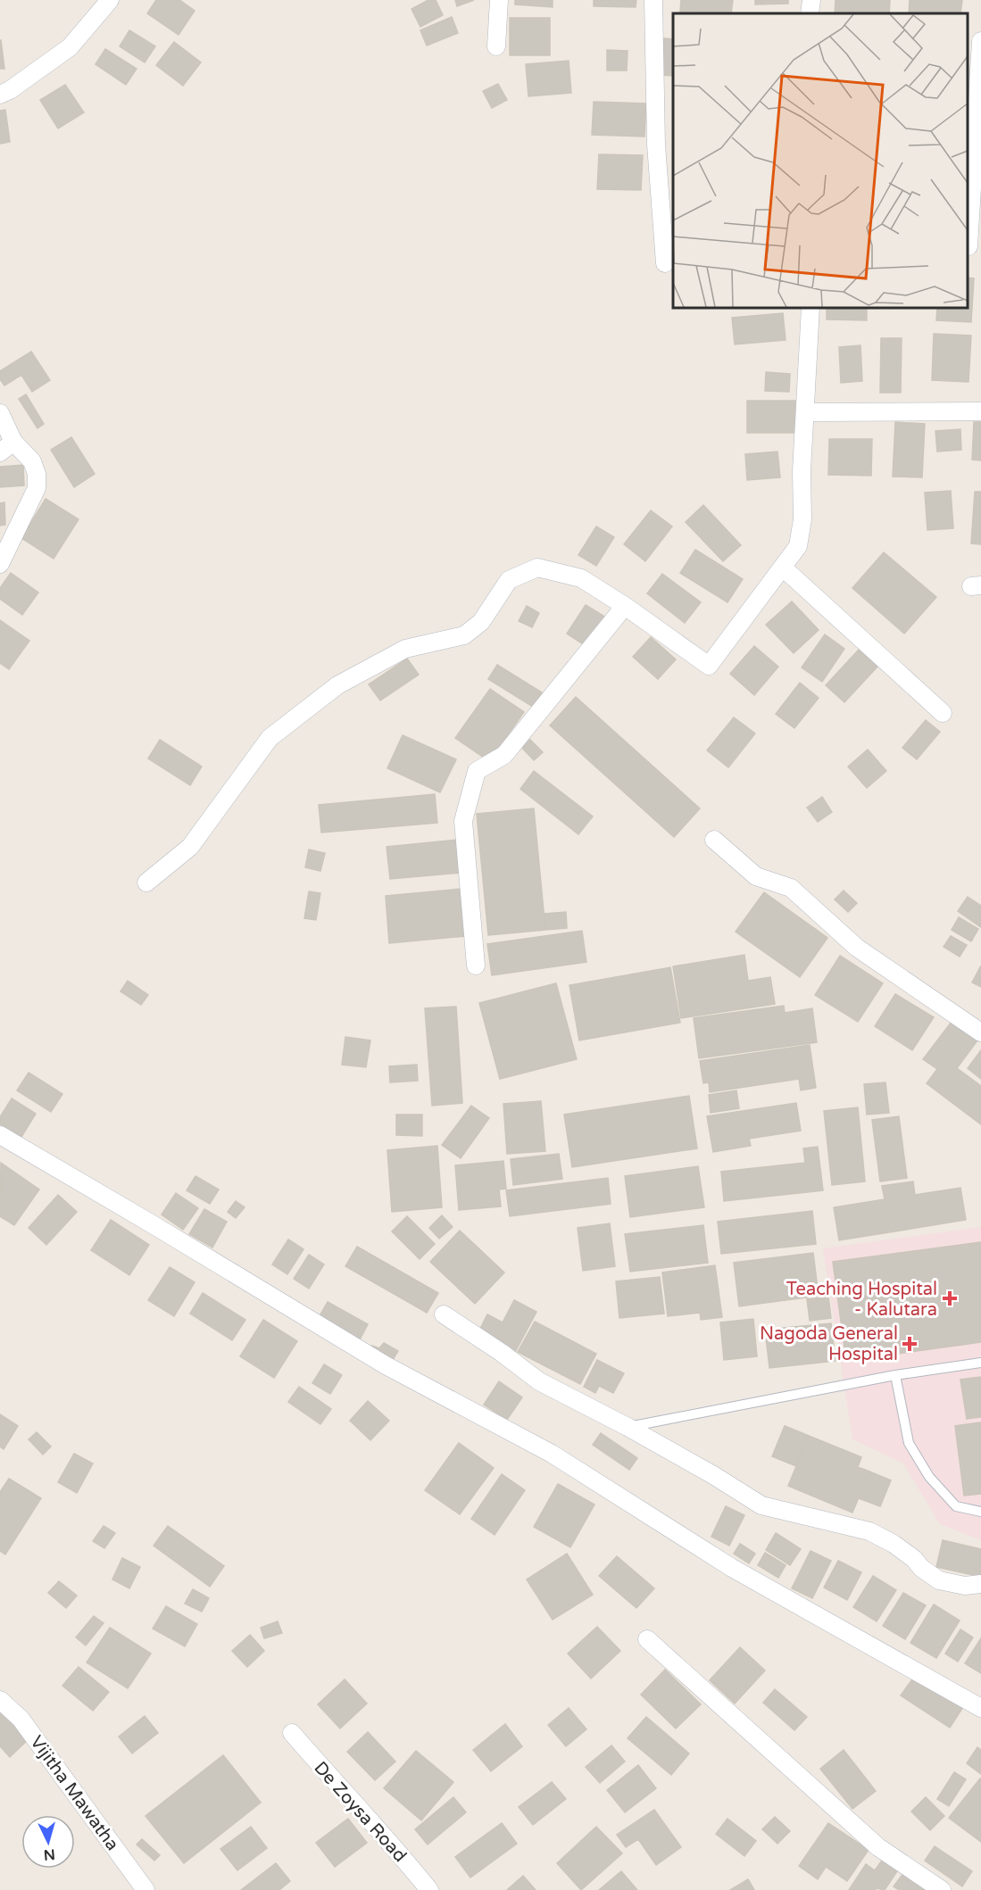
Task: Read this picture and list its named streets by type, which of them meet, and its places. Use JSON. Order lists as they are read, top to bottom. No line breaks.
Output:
{"streets":{"street":["Vijitha Mawatha","De Zoysa Road"]},"places":{"health":["Teaching Hospital - Kalutara","Nagoda General Hospital"]},"north":"bottom"}
